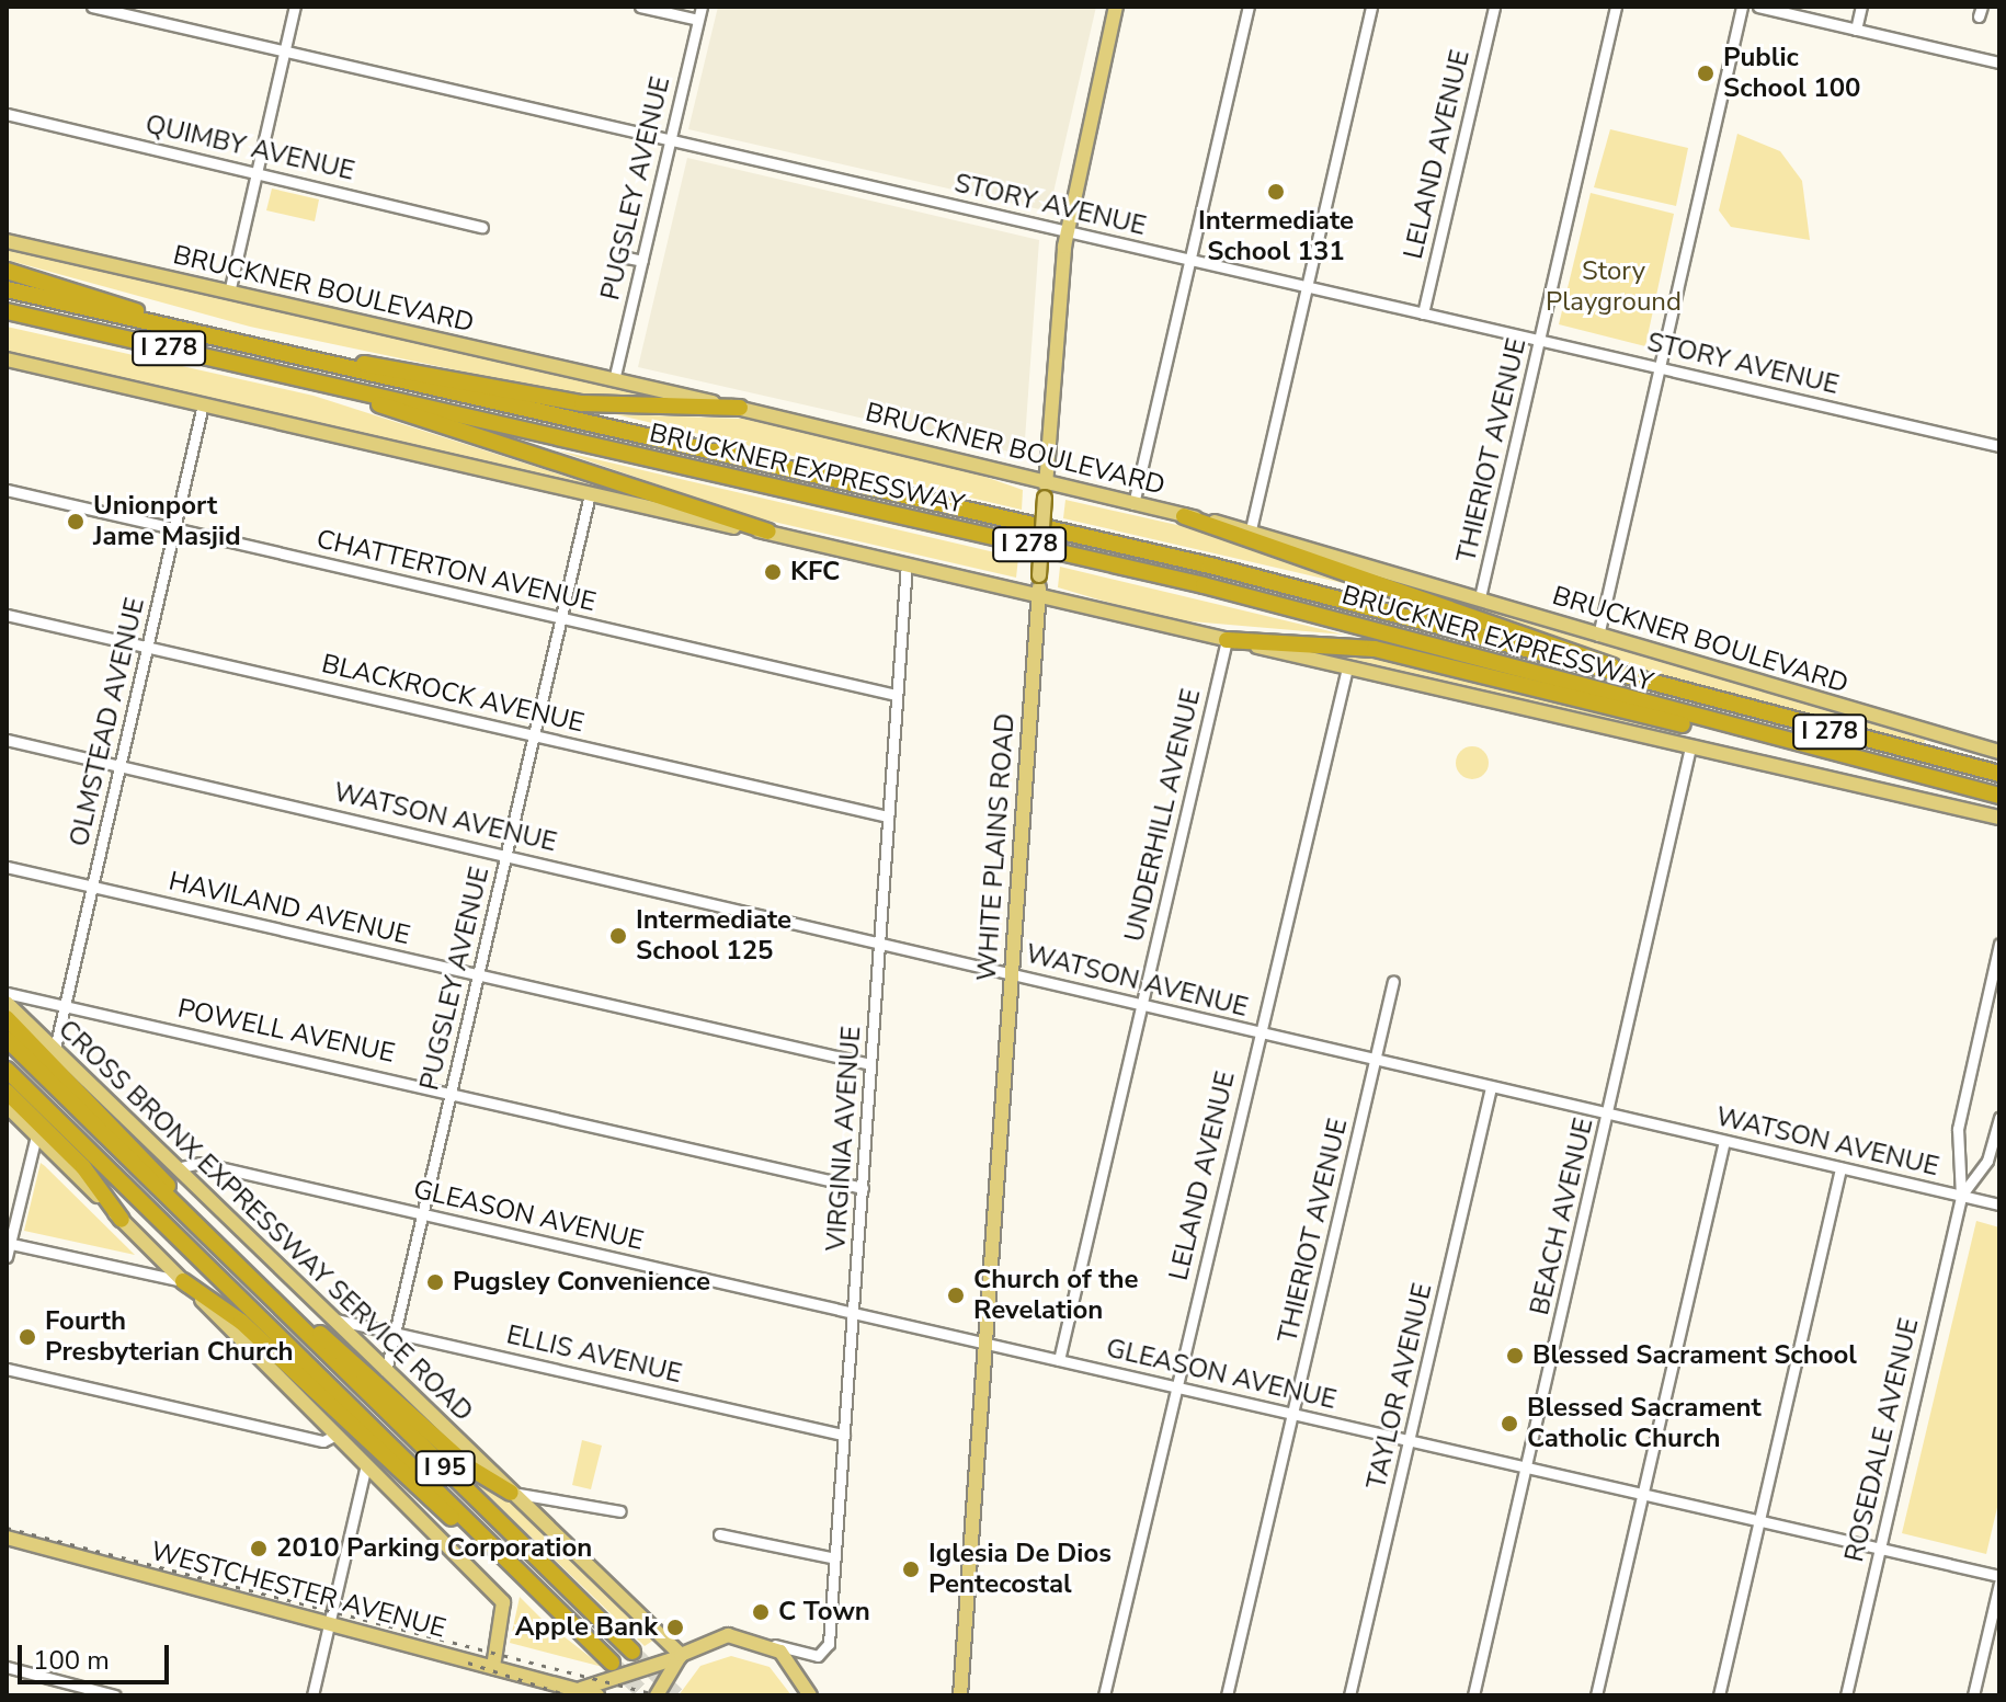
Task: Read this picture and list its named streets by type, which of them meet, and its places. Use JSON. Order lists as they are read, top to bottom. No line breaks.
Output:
{"streets":{"highway":["I 278","BRUCKNER EXPRESSWAY","I 95"],"main road":["BRUCKNER BOULEVARD","WHITE PLAINS ROAD","CROSS BRONX EXPRESSWAY SERVICE ROAD","WESTCHESTER AVENUE"],"street":["QUIMBY AVENUE","LELAND AVENUE","PUGSLEY AVENUE","STORY AVENUE","THIERIOT AVENUE","CHATTERTON AVENUE","BLACKROCK AVENUE","OLMSTEAD AVENUE","UNDERHILL AVENUE","WATSON AVENUE","HAVILAND AVENUE","POWELL AVENUE","VIRGINIA AVENUE","GLEASON AVENUE","BEACH AVENUE","ELLIS AVENUE","TAYLOR AVENUE","ROSEDALE AVENUE"]},"crossings":[["LELAND AVENUE","STORY AVENUE"],["LELAND AVENUE","WATSON AVENUE"],["LELAND AVENUE","GLEASON AVENUE"],["PUGSLEY AVENUE","STORY AVENUE"],["PUGSLEY AVENUE","BRUCKNER BOULEVARD"],["PUGSLEY AVENUE","CHATTERTON AVENUE"],["PUGSLEY AVENUE","BLACKROCK AVENUE"],["PUGSLEY AVENUE","WATSON AVENUE"],["PUGSLEY AVENUE","HAVILAND AVENUE"],["PUGSLEY AVENUE","POWELL AVENUE"],["PUGSLEY AVENUE","GLEASON AVENUE"],["PUGSLEY AVENUE","CROSS BRONX EXPRESSWAY SERVICE ROAD"],["PUGSLEY AVENUE","ELLIS AVENUE"],["STORY AVENUE","THIERIOT AVENUE"],["STORY AVENUE","WHITE PLAINS ROAD"],["BRUCKNER BOULEVARD","THIERIOT AVENUE"],["BRUCKNER BOULEVARD","WHITE PLAINS ROAD"],["THIERIOT AVENUE","WATSON AVENUE"],["THIERIOT AVENUE","GLEASON AVENUE"],["CHATTERTON AVENUE","OLMSTEAD AVENUE"],["CHATTERTON AVENUE","VIRGINIA AVENUE"],["BLACKROCK AVENUE","OLMSTEAD AVENUE"],["BLACKROCK AVENUE","VIRGINIA AVENUE"],["OLMSTEAD AVENUE","WATSON AVENUE"],["OLMSTEAD AVENUE","HAVILAND AVENUE"],["OLMSTEAD AVENUE","POWELL AVENUE"],["OLMSTEAD AVENUE","CROSS BRONX EXPRESSWAY SERVICE ROAD"],["UNDERHILL AVENUE","WATSON AVENUE"],["UNDERHILL AVENUE","GLEASON AVENUE"],["WATSON AVENUE","WHITE PLAINS ROAD"],["WATSON AVENUE","VIRGINIA AVENUE"],["WATSON AVENUE","BEACH AVENUE"],["WATSON AVENUE","TAYLOR AVENUE"],["WATSON AVENUE","ROSEDALE AVENUE"],["WHITE PLAINS ROAD","GLEASON AVENUE"],["HAVILAND AVENUE","VIRGINIA AVENUE"],["POWELL AVENUE","VIRGINIA AVENUE"],["VIRGINIA AVENUE","GLEASON AVENUE"],["VIRGINIA AVENUE","ELLIS AVENUE"],["GLEASON AVENUE","BEACH AVENUE"],["GLEASON AVENUE","CROSS BRONX EXPRESSWAY SERVICE ROAD"],["GLEASON AVENUE","TAYLOR AVENUE"],["GLEASON AVENUE","ROSEDALE AVENUE"],["CROSS BRONX EXPRESSWAY SERVICE ROAD","ELLIS AVENUE"]],"parks":["Story Playground"],"places":["Public School 100","Intermediate School 131","Unionport Jame Masjid","KFC","Intermediate School 125","Pugsley Convenience","Church of the Revelation","Fourth Presbyterian Church","Blessed Sacrament School","Blessed Sacrament Catholic Church","2010 Parking Corporation","Iglesia De Dios Pentecostal","C Town","Apple Bank"],"scale_bar":"100 m"}
